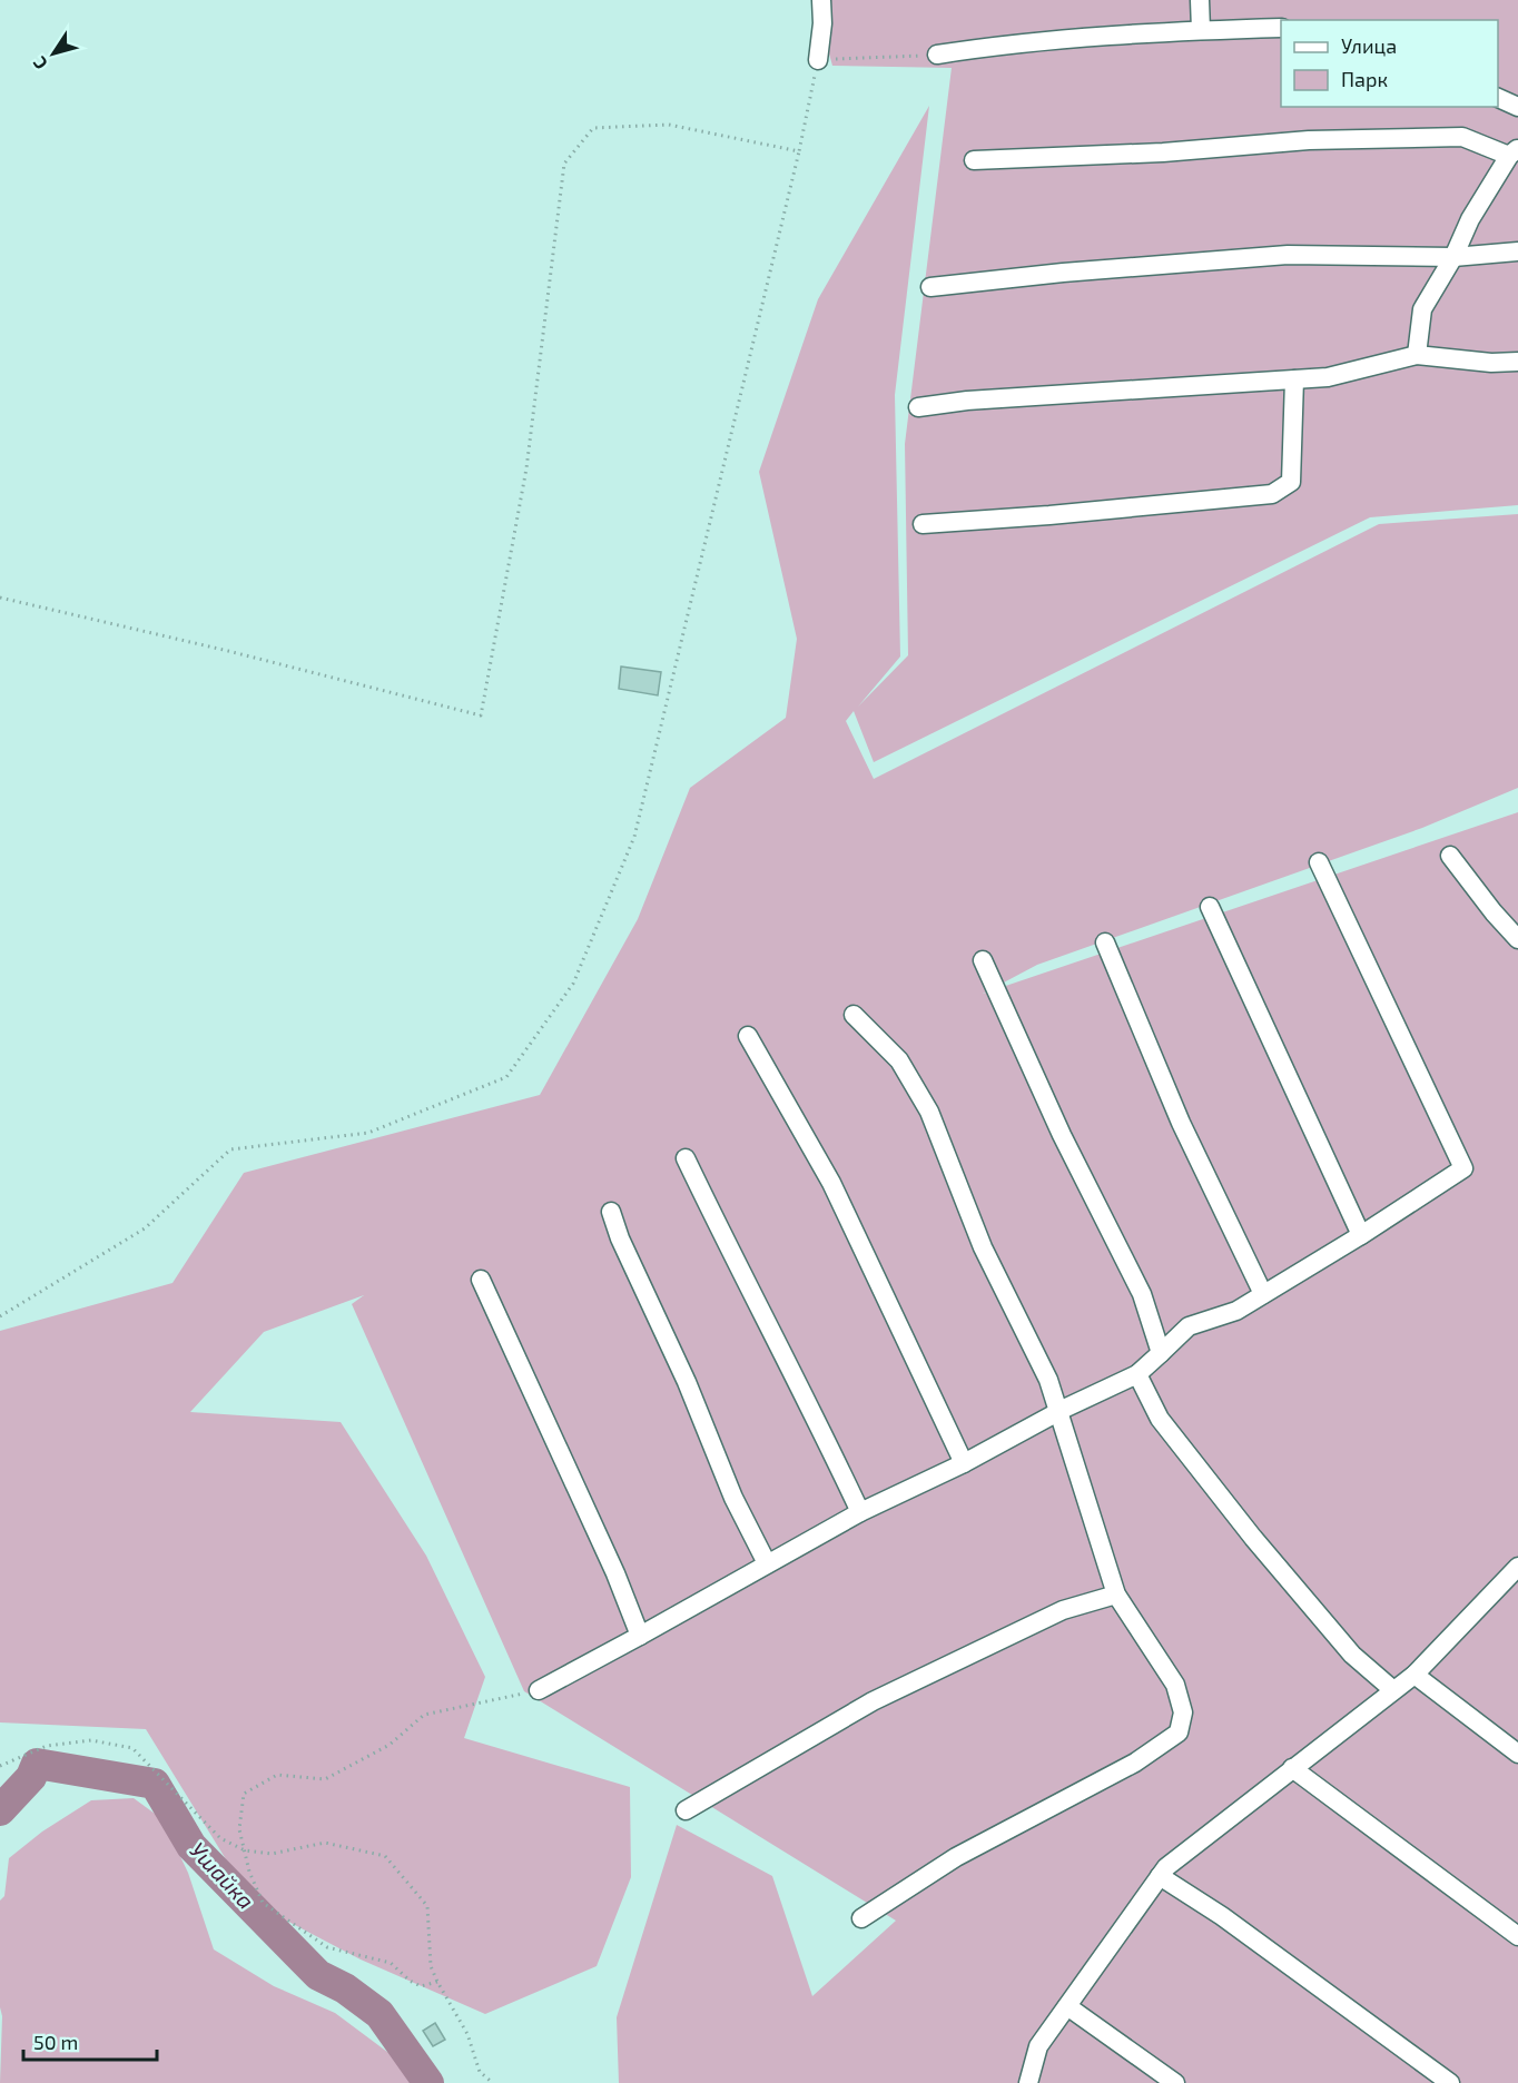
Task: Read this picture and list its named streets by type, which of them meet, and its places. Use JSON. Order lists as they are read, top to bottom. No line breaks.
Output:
{"water":["Ушайка"],"legend":["Улица","Парк"],"scale_bar":"50 m","north":"bottom left"}
